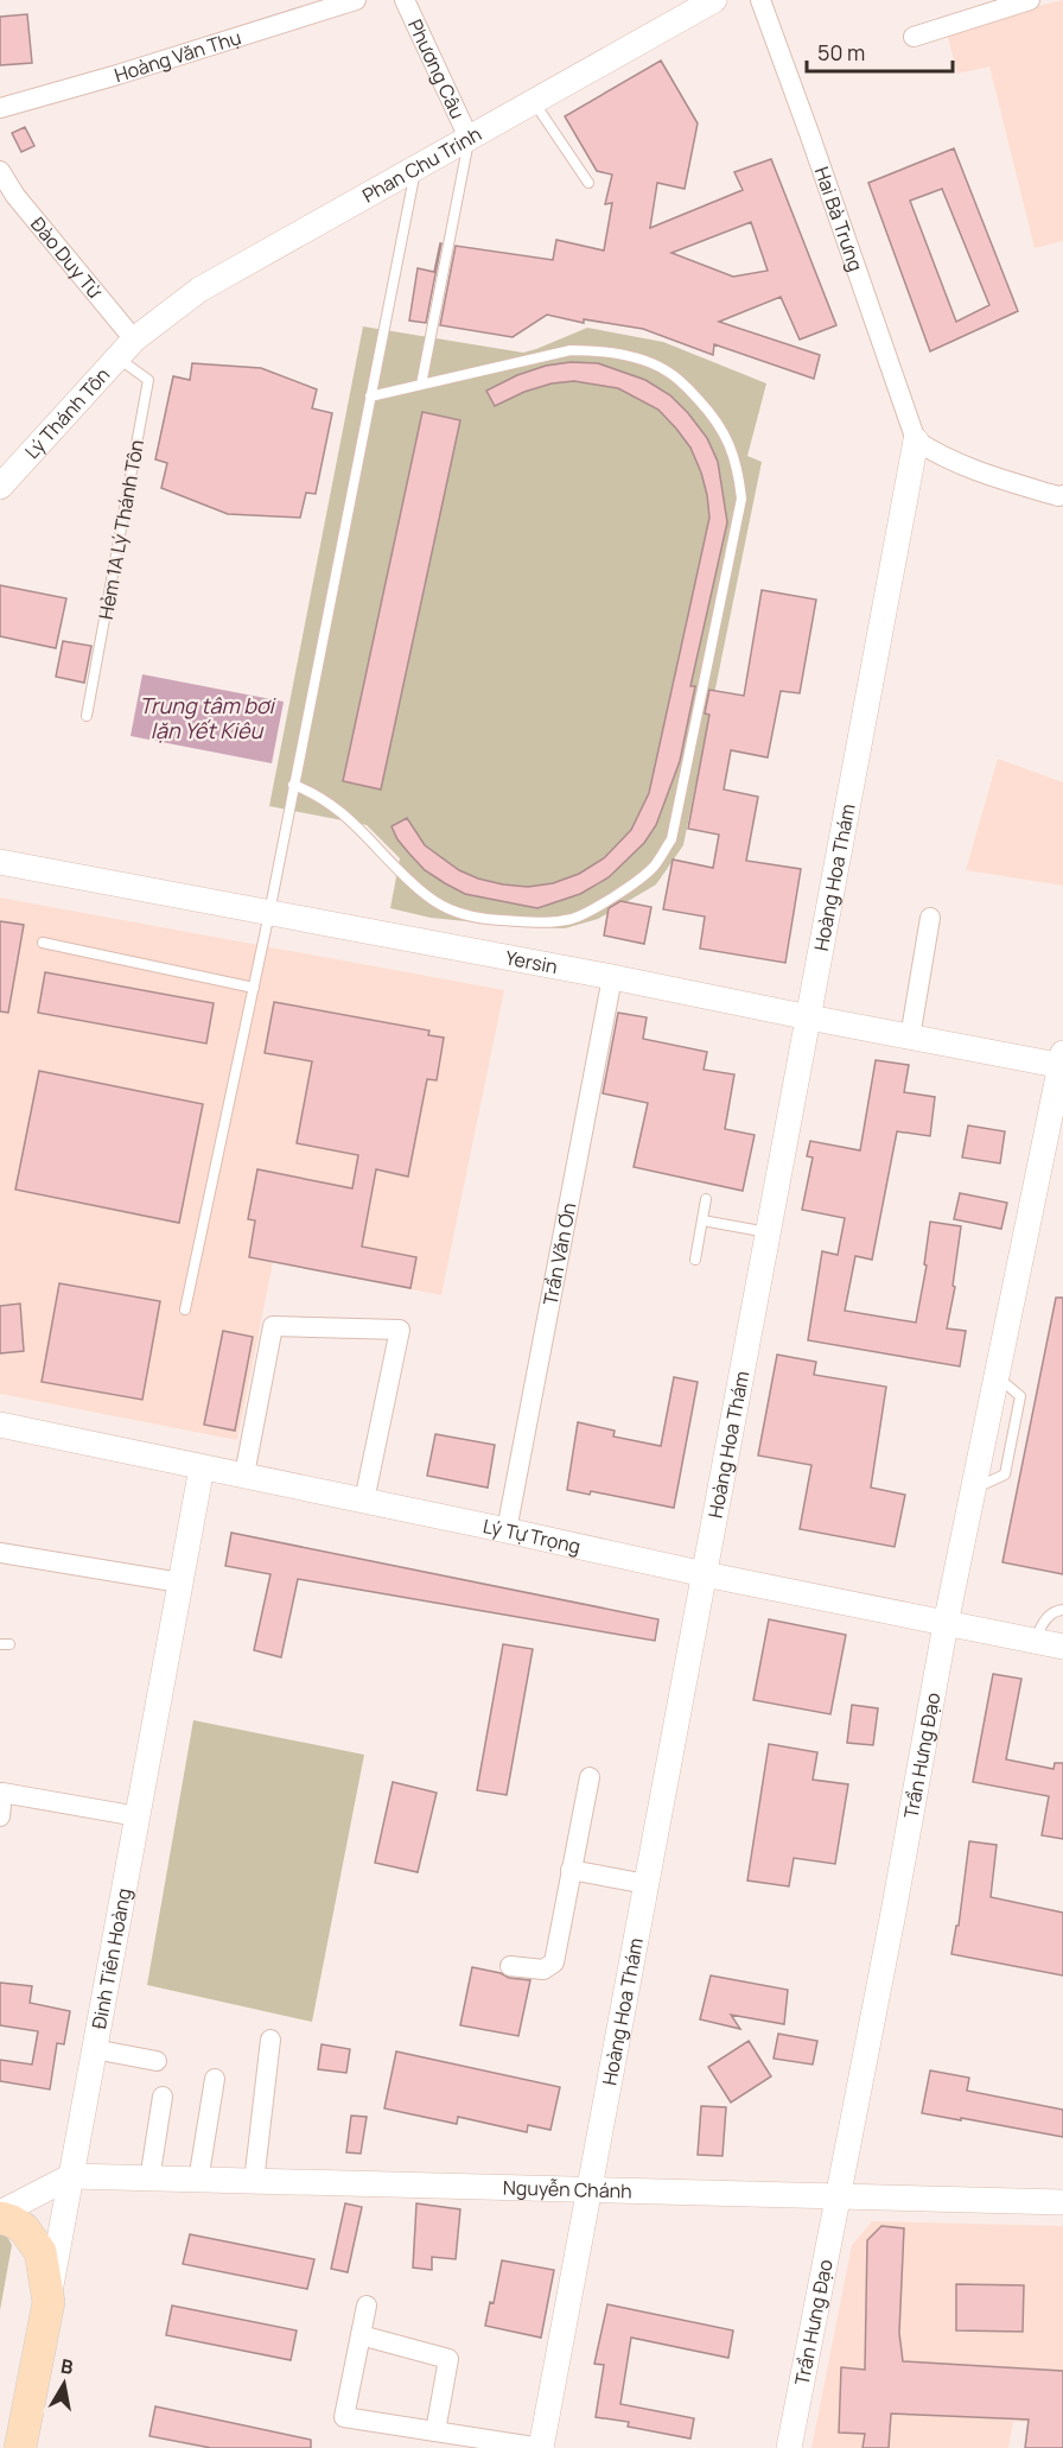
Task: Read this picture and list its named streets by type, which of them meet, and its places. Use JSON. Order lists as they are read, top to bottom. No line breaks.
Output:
{"streets":{"main road":["Đinh Tiên Hoàng"],"street":["Hoàng Văn Thụ","Phương Câu","Phan Chu Trinh","Hai Bà Trưng","Đào Duy Từ","Lý Thánh Tôn","Hoàng Hoa Thám","Yersin","Trần Văn Ơn","Lý Tự Trọng","Trần Hưng Đạo","Nguyễn Chánh"],"lane":["Hẻm 1A Lý Thánh Tôn"]},"crossings":[["Phương Câu","Phan Chu Trinh"],["Phan Chu Trinh","Đào Duy Từ"],["Phan Chu Trinh","Lý Thánh Tôn"],["Phan Chu Trinh","Hẻm 1A Lý Thánh Tôn"],["Hai Bà Trưng","Hoàng Hoa Thám"],["Đào Duy Từ","Lý Thánh Tôn"],["Đào Duy Từ","Hẻm 1A Lý Thánh Tôn"],["Lý Thánh Tôn","Hẻm 1A Lý Thánh Tôn"],["Hoàng Hoa Thám","Yersin"],["Hoàng Hoa Thám","Lý Tự Trọng"],["Hoàng Hoa Thám","Nguyễn Chánh"],["Yersin","Trần Văn Ơn"],["Yersin","Trần Hưng Đạo"],["Trần Văn Ơn","Lý Tự Trọng"],["Lý Tự Trọng","Trần Hưng Đạo"],["Lý Tự Trọng","Đinh Tiên Hoàng"],["Trần Hưng Đạo","Nguyễn Chánh"],["Đinh Tiên Hoàng","Nguyễn Chánh"]],"water":["Trung tâm bơi lặn Yết Kiêu"],"scale_bar":"50 m","north":"top"}
